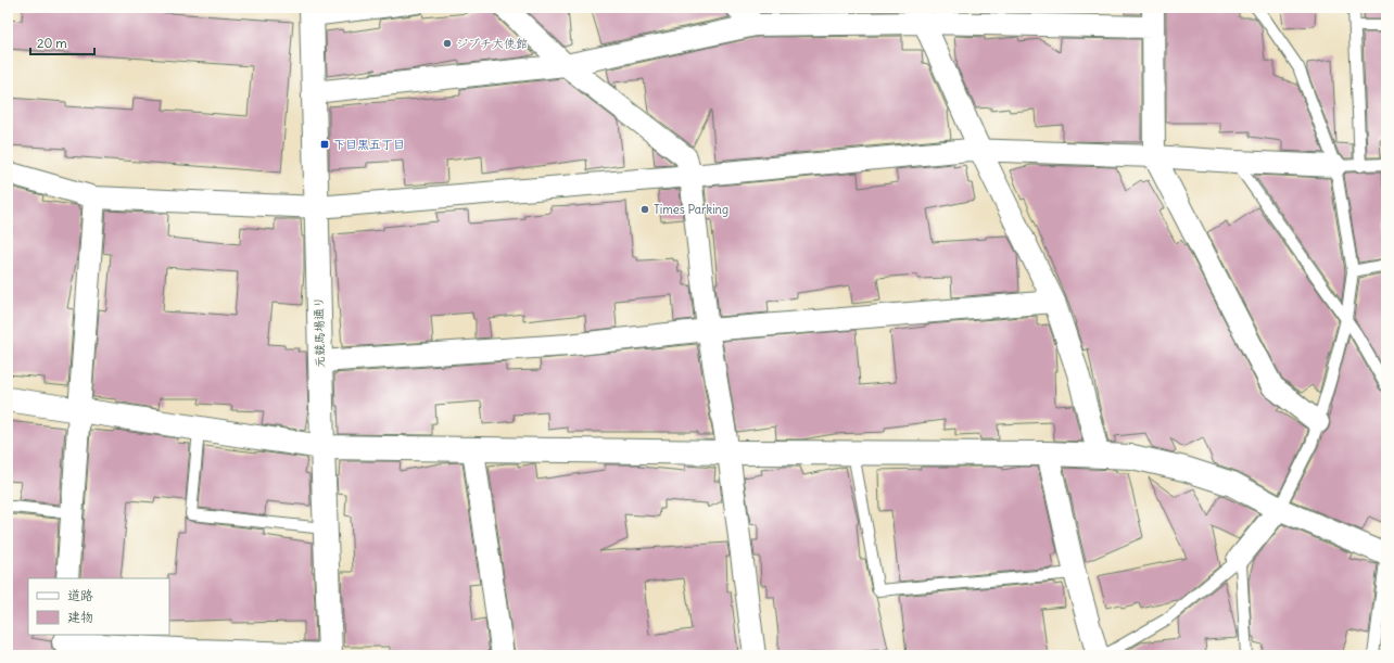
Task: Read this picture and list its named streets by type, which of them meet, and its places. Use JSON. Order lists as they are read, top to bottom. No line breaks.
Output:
{"streets":{"street":["元競馬場通り"]},"places":{"other":["ジブチ大使館","Times Parking"],"transit":["下目黒五丁目"]},"legend":["道路","建物"],"scale_bar":"20 m"}
